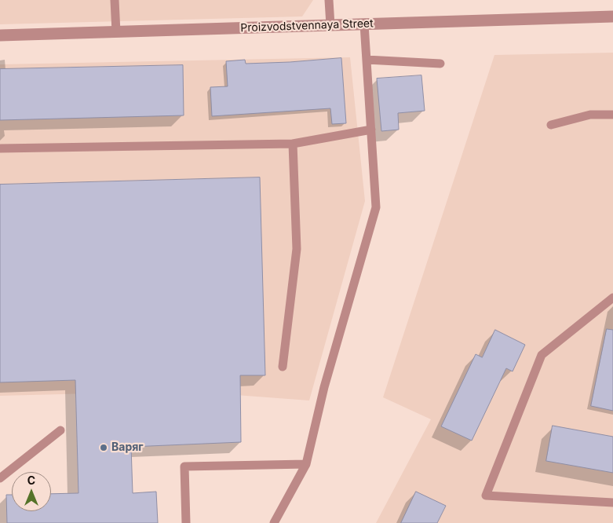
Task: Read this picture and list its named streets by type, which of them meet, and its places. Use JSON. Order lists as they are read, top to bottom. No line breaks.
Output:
{"streets":{"street":["Proizvodstvennaya Street"]},"places":["Варяг"],"north":"top"}
